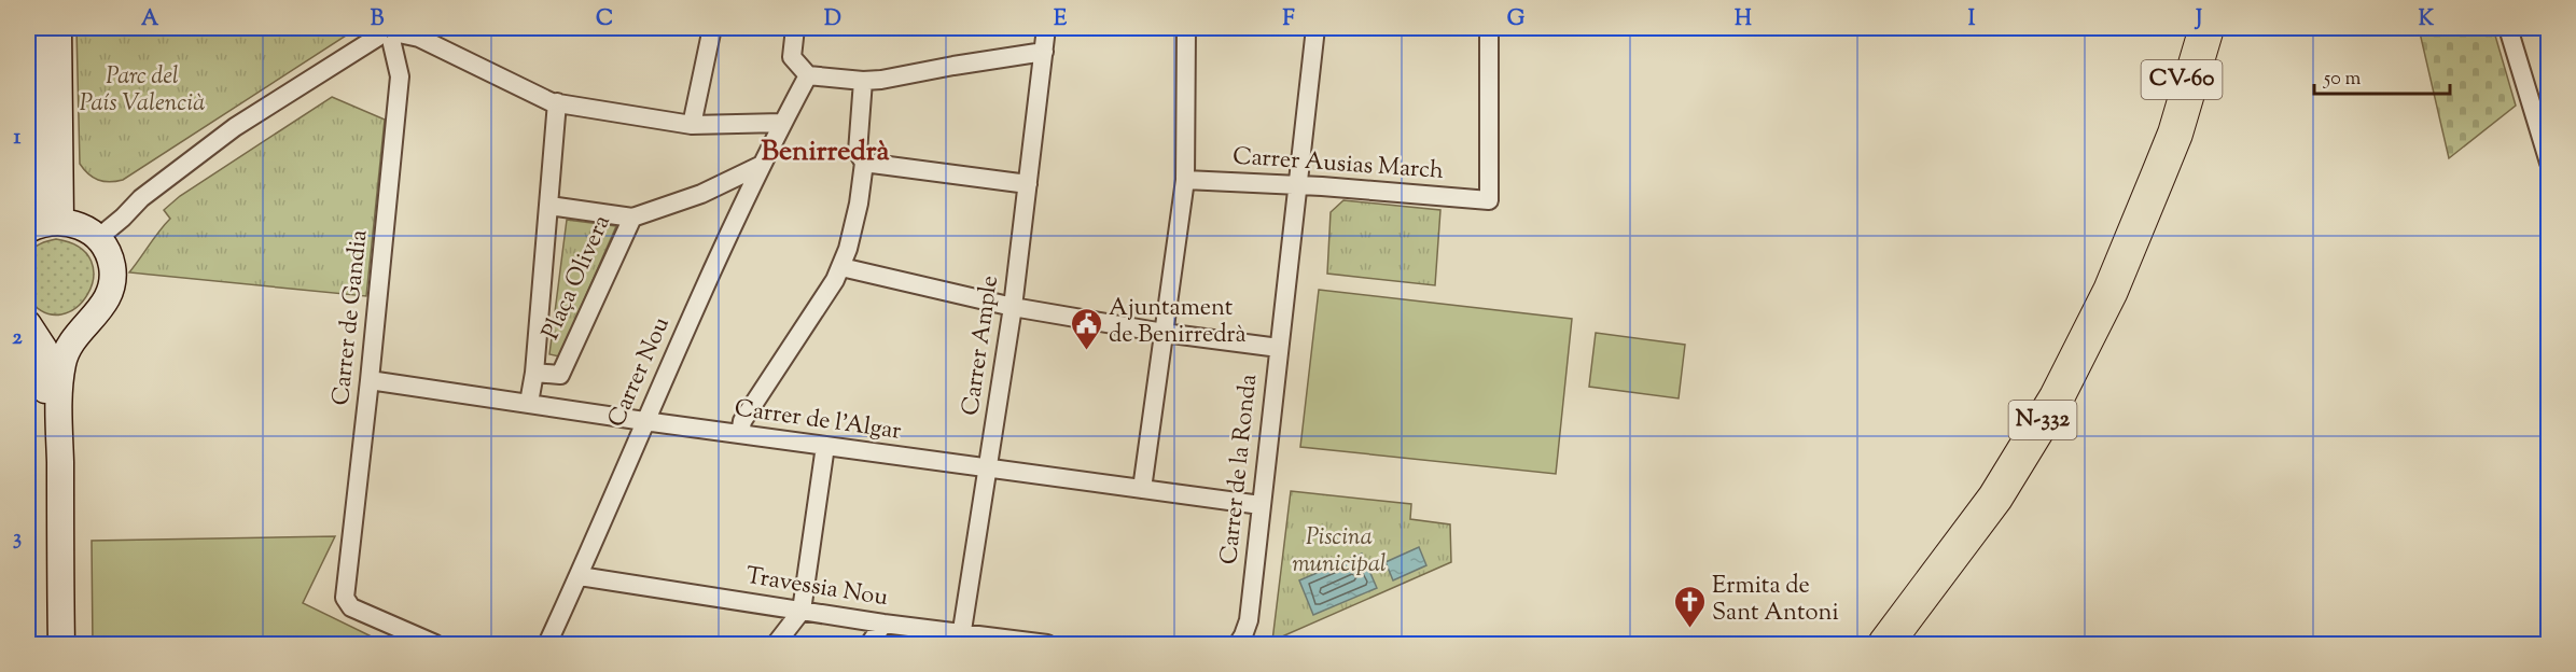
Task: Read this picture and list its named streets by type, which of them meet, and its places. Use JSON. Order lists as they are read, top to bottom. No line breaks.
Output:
{"streets":{"highway":["CV-60","N-332"],"street":["Carrer Ausias March","Plaça Olivera","Carrer de Gandia","Carrer Ample","Carrer Nou","Carrer de l'Algar","Carrer de la Ronda","Travessia Nou"]},"crossings":[["CV-60","N-332"],["Carrer Ausias March","Carrer de la Ronda"],["Plaça Olivera","Carrer de l'Algar"],["Carrer de Gandia","Carrer de l'Algar"],["Carrer Ample","Carrer de l'Algar"],["Carrer Ample","Travessia Nou"],["Carrer Nou","Carrer de l'Algar"],["Carrer Nou","Travessia Nou"],["Carrer de l'Algar","Carrer de la Ronda"]],"districts":["Benirredrà"],"parks":["Parc del País Valencià","Piscina municipal"],"places":{"public building":["Ajuntament de Benirredrà"],"church":["Ermita de Sant Antoni"]},"scale_bar":"50 m","grid":{"columns":["A","B","C","D","E","F","G","H","I","J","K"],"rows":["1","2","3"]}}
